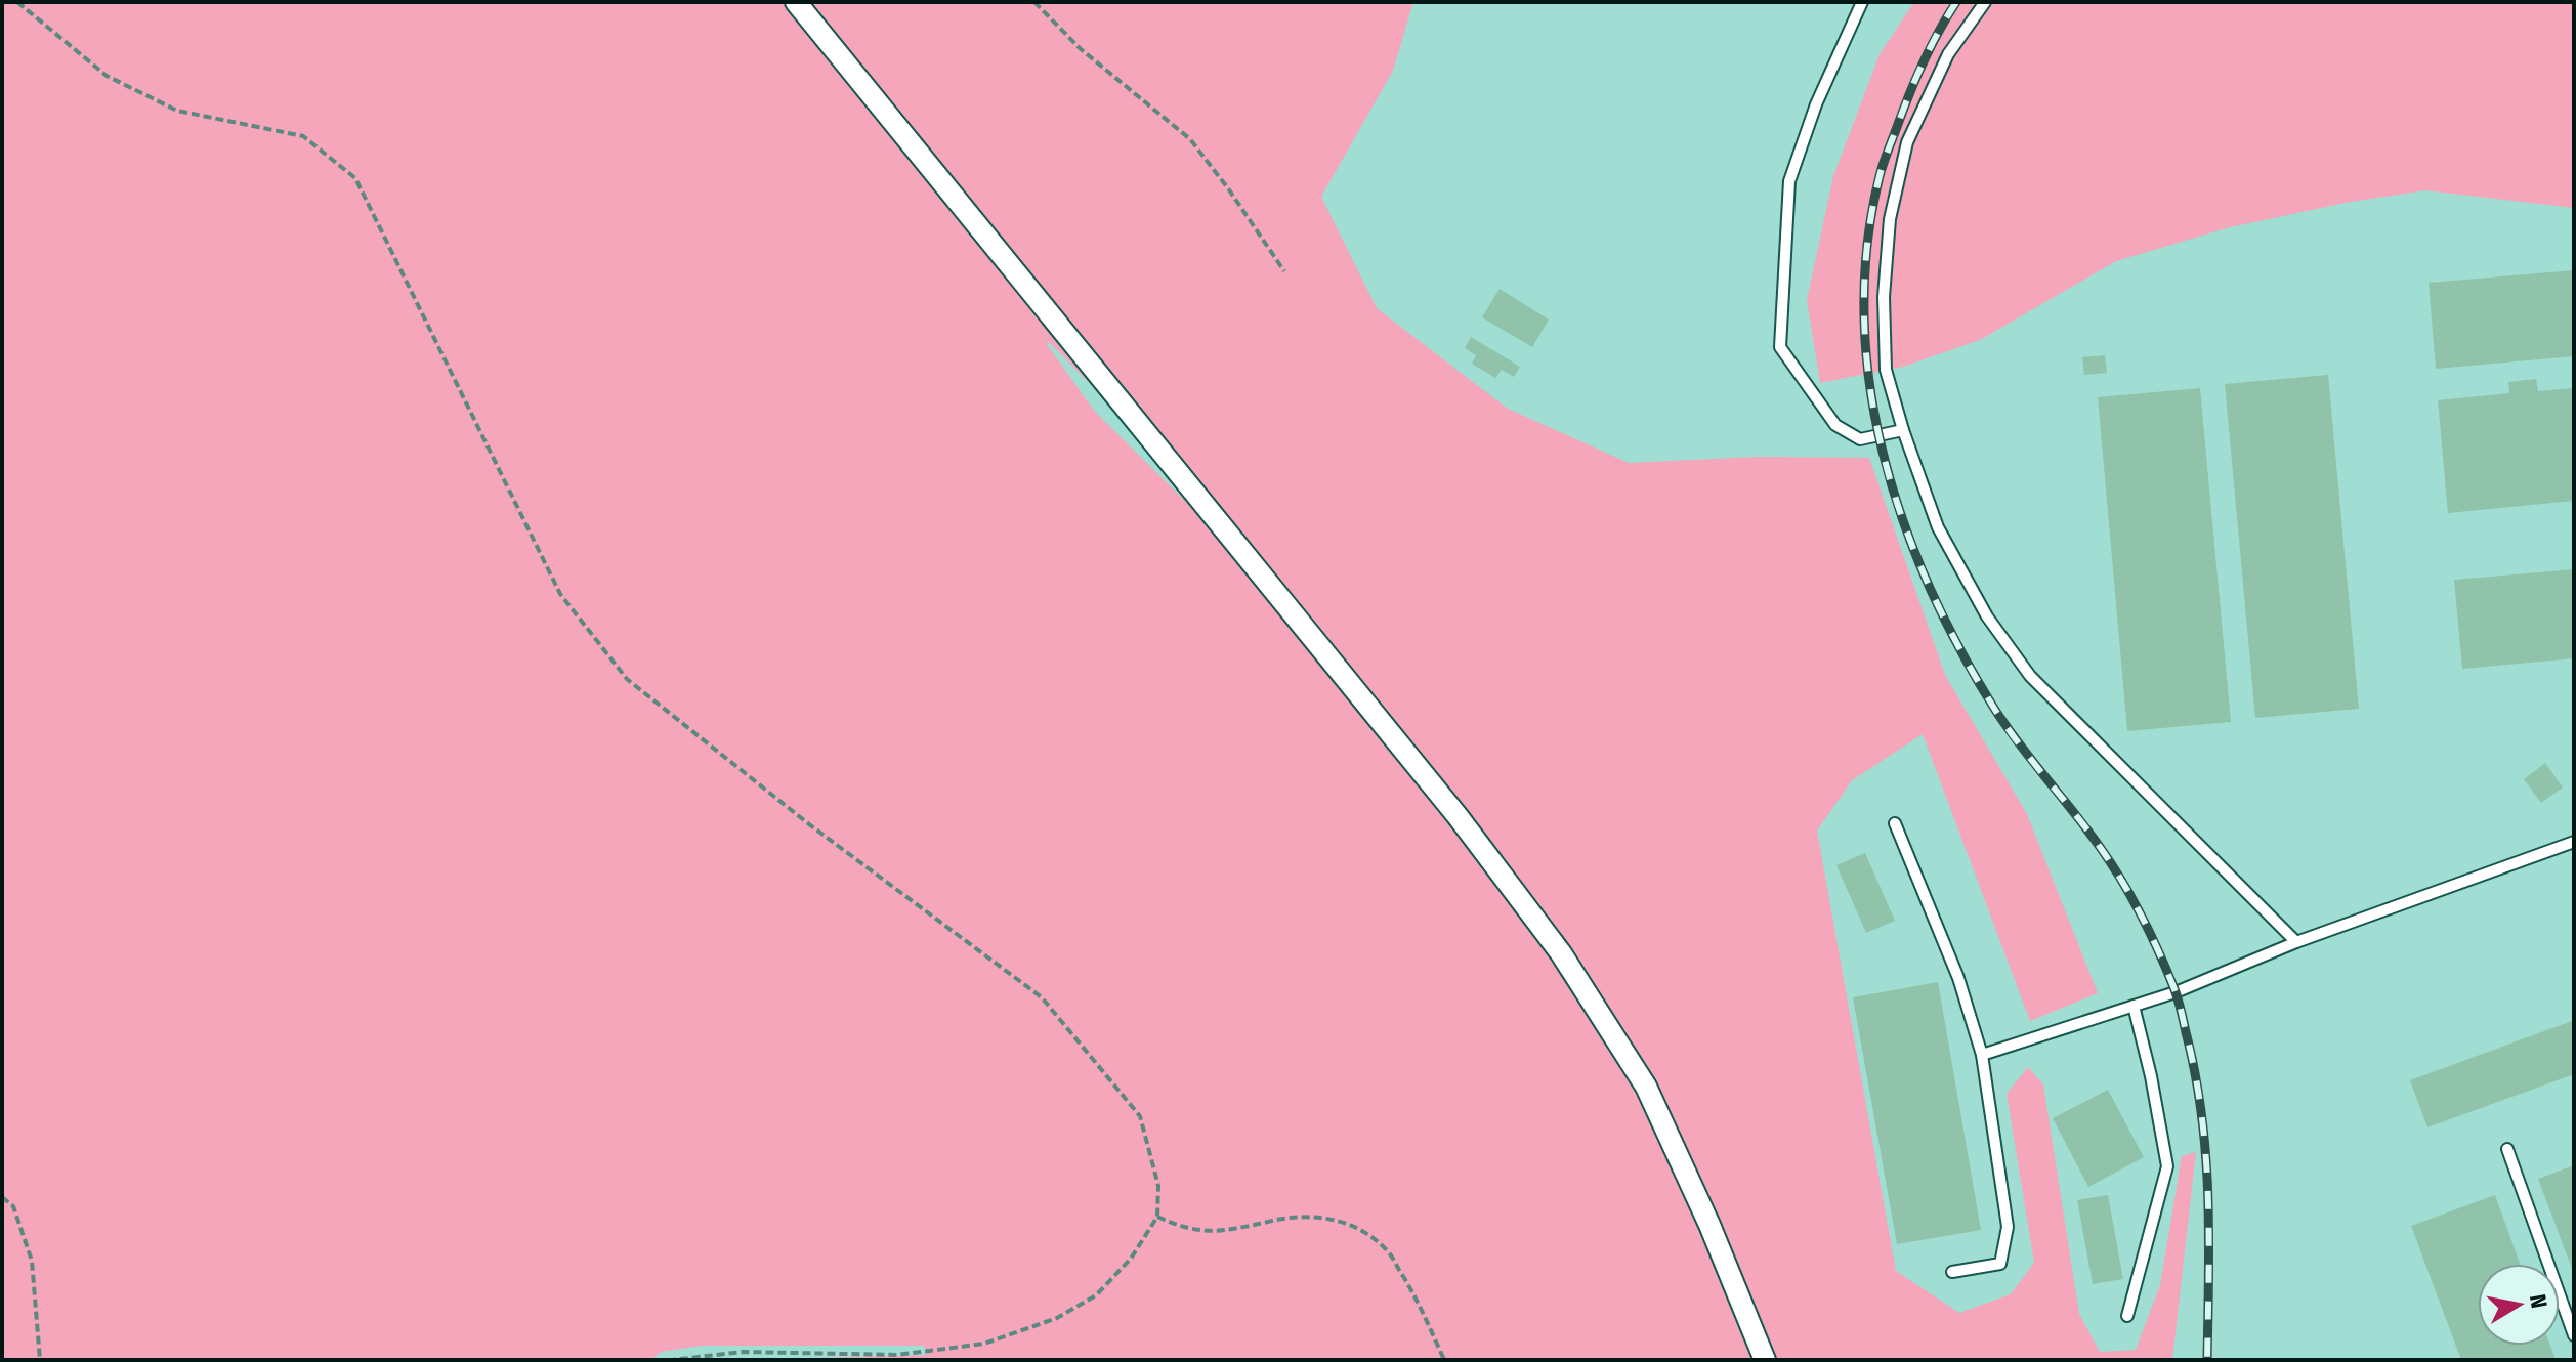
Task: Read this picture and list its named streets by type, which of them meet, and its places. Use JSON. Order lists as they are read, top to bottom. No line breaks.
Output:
{"north":"right"}
